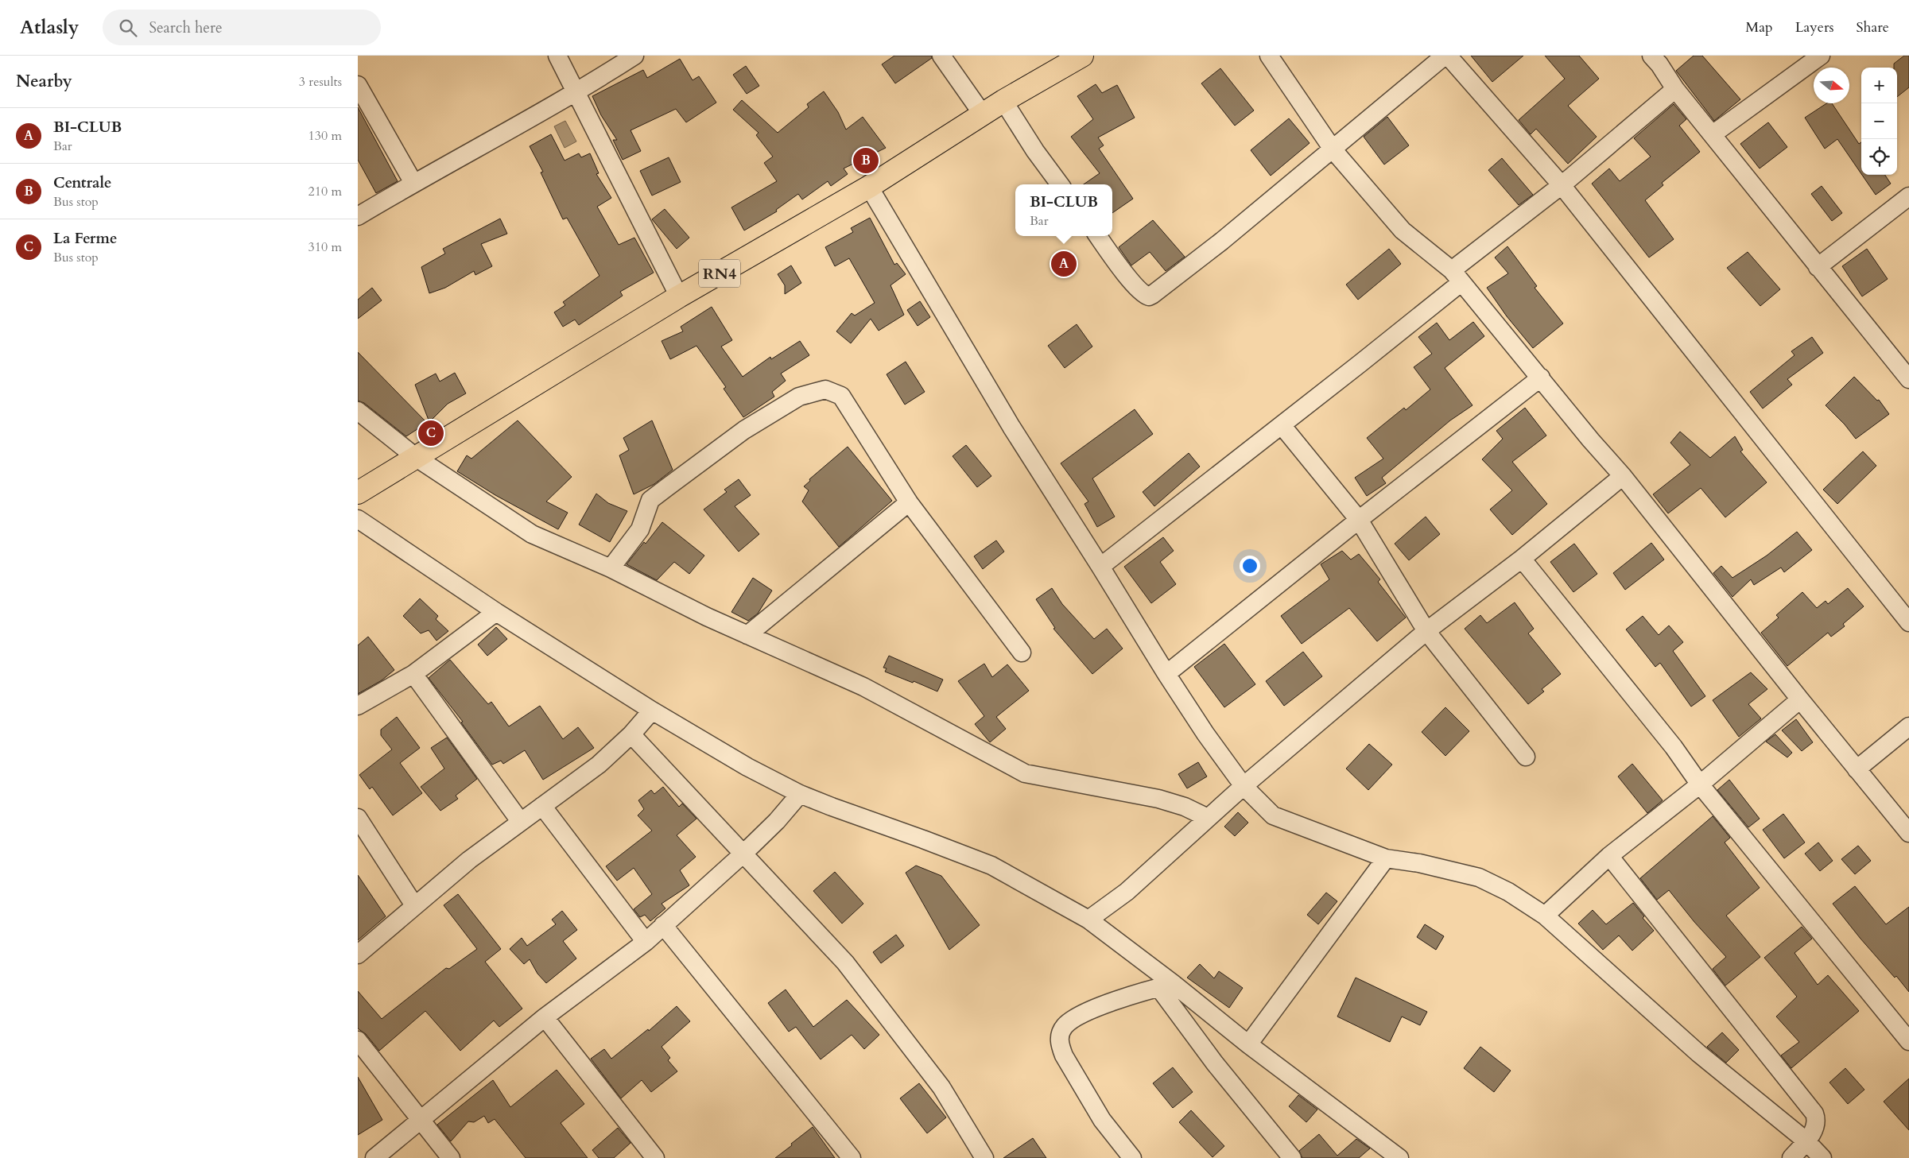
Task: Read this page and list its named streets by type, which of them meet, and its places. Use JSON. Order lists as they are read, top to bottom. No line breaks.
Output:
{"streets":{"highway":["RN4"]},"north":"right","page":{"header":"Atlasly","search":"Search here","nav":["Map","Layers","Share"],"heading":["Nearby","3 results"],"map_buttons":["+","−"],"list":[{"mark":"A","name":"BI-CLUB","note":"Bar","value":"130 m"},{"mark":"B","name":"Centrale","note":"Bus stop","value":"210 m"},{"mark":"C","name":"La Ferme","note":"Bus stop","value":"310 m"}],"pins":["B","A","C"],"popup":["BI-CLUB","Bar"]}}
